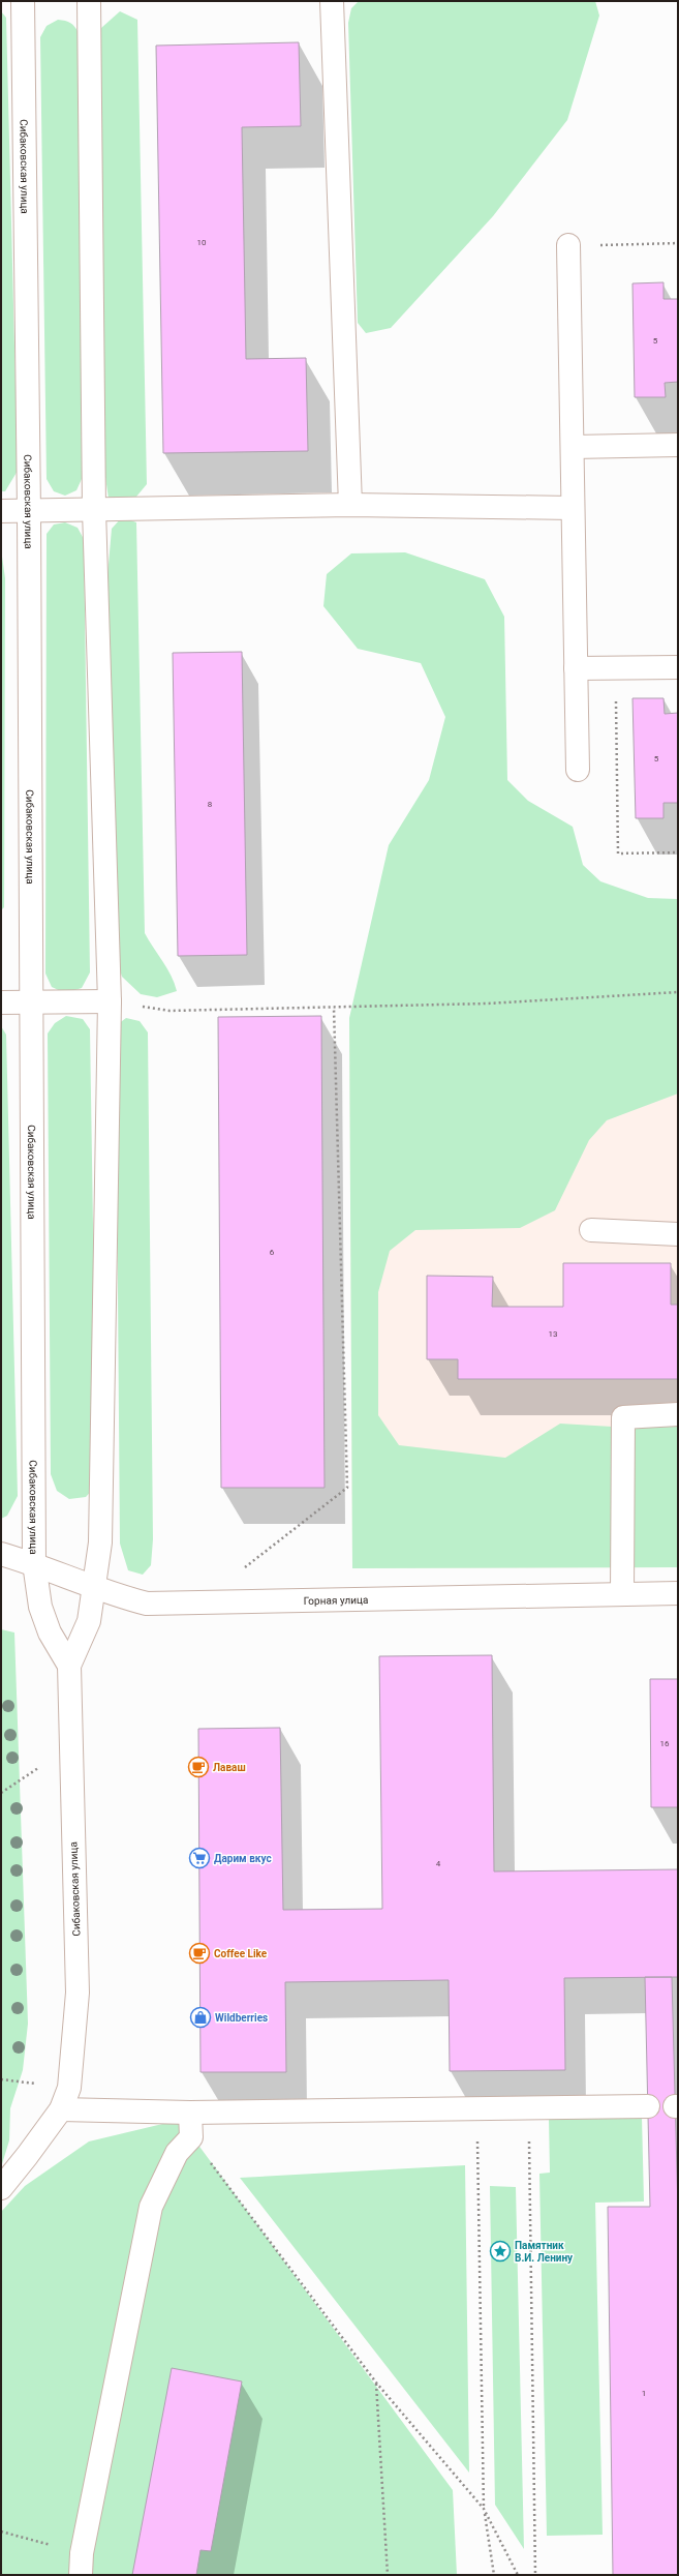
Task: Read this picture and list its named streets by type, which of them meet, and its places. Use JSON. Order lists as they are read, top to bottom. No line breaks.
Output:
{"streets":{"street":["Сибаковская улица","Горная улица"]},"crossings":[["Сибаковская улица","Горная улица"]],"places":{"cafe":["Лаваш","Coffee Like"],"supermarket":["Дарим вкус"],"shop":["Wildberries"],"place":["Памятник В.И. Ленину"]},"house_numbers":["10","5","5","8","6","13","16","4","1"]}
